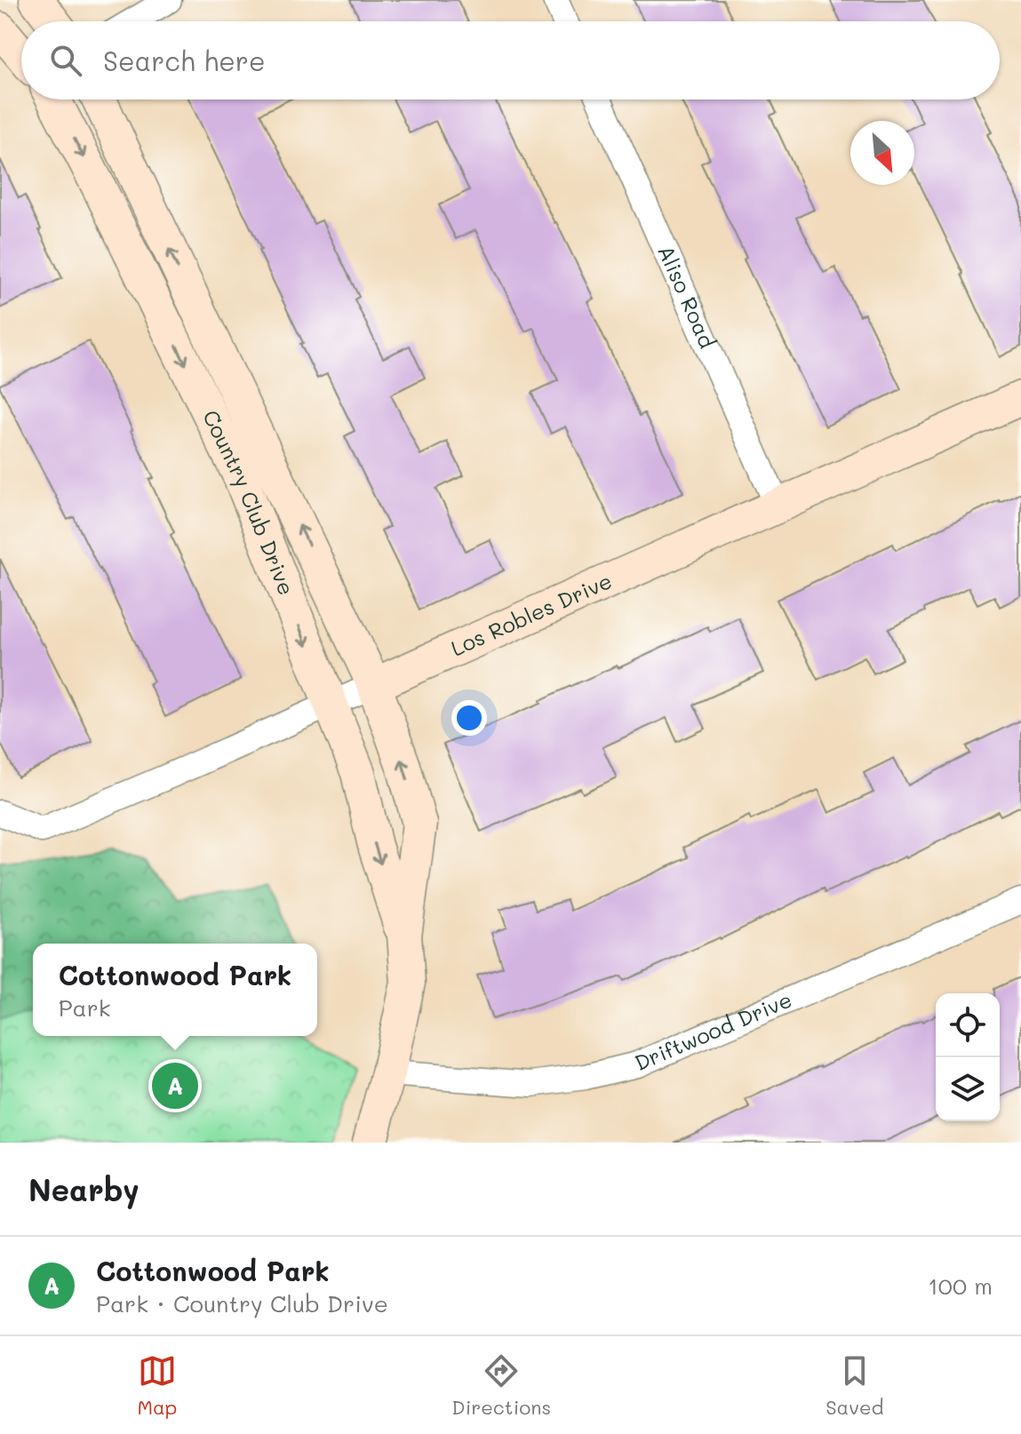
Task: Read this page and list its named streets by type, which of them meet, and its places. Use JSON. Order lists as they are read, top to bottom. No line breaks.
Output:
{"streets":{"street":["Aliso Road","Country Club Drive","Los Robles Drive","Driftwood Drive"]},"crossings":[["Aliso Road","Los Robles Drive"],["Country Club Drive","Los Robles Drive"],["Country Club Drive","Driftwood Drive"]],"north":"bottom right","page":{"search":"Search here","popup":["Cottonwood Park","Park"],"pins":"A","heading":"Nearby","list":[{"mark":"A","name":"Cottonwood Park","note":"Park · Country Club Drive","value":"100 m"}],"nav":["Map","Directions","Saved"]}}
